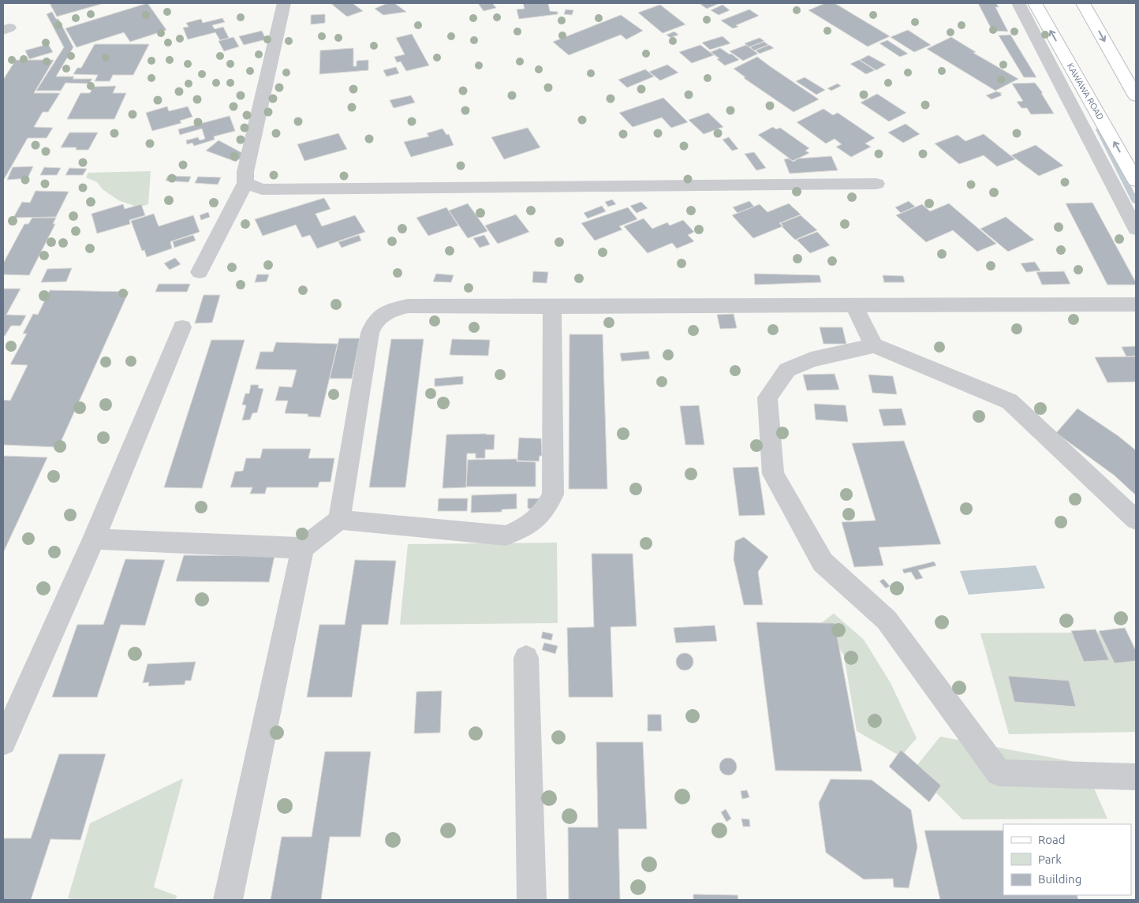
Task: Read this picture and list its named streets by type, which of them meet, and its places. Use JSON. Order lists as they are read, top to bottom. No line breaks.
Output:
{"streets":{"main road":["KAWAWA ROAD"]},"legend":["Road","Park","Building"]}
